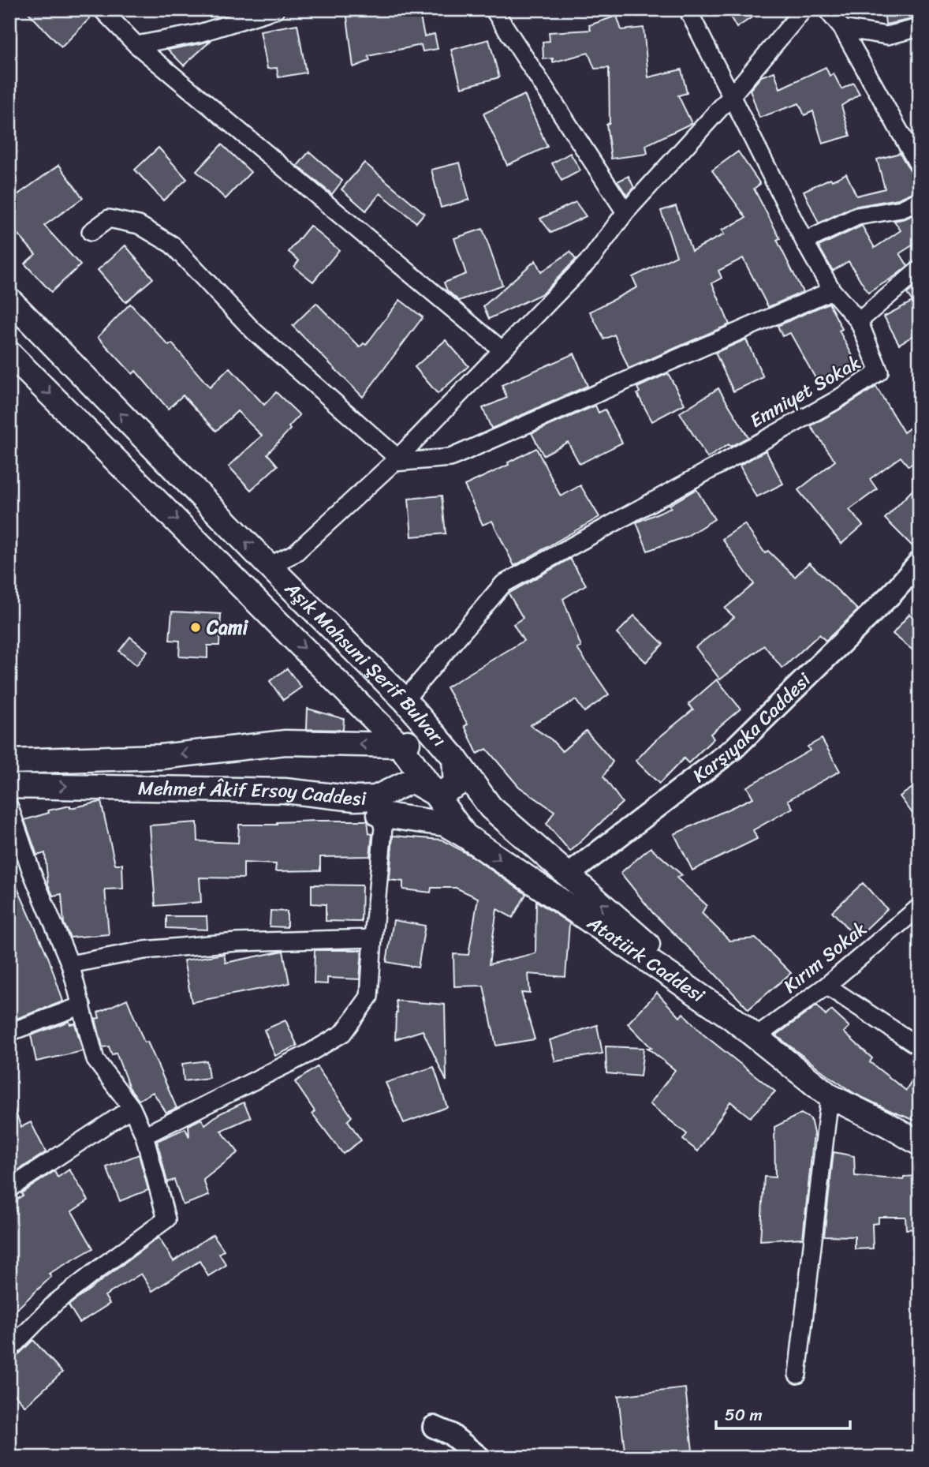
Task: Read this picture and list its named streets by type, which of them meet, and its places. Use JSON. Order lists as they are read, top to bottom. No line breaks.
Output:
{"streets":{"main road":["Aşık Mahsuni Şerif Bulvarı","Mehmet Âkif Ersoy Caddesi","Atatürk Caddesi"],"street":["Emniyet Sokak","Karşıyaka Caddesi","Kırım Sokak"]},"crossings":[["Emniyet Sokak","Aşık Mahsuni Şerif Bulvarı"],["Aşık Mahsuni Şerif Bulvarı","Karşıyaka Caddesi"],["Aşık Mahsuni Şerif Bulvarı","Mehmet Âkif Ersoy Caddesi"],["Aşık Mahsuni Şerif Bulvarı","Atatürk Caddesi"],["Mehmet Âkif Ersoy Caddesi","Atatürk Caddesi"],["Kırım Sokak","Atatürk Caddesi"]],"one_way":["Atatürk Caddesi"],"places":["Cami"],"scale_bar":"50 m"}
